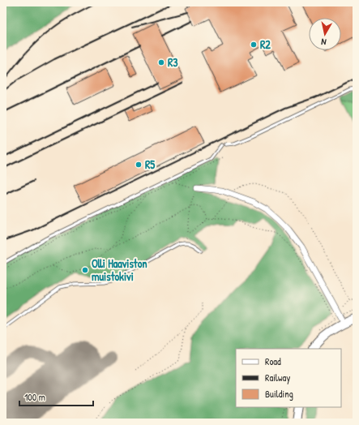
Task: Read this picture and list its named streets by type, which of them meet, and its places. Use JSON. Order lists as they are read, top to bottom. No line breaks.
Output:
{"places":["R2","R3","R5","Olli Haaviston muistokivi"],"legend":["Road","Railway","Building"],"scale_bar":"100 m","north":"bottom"}
